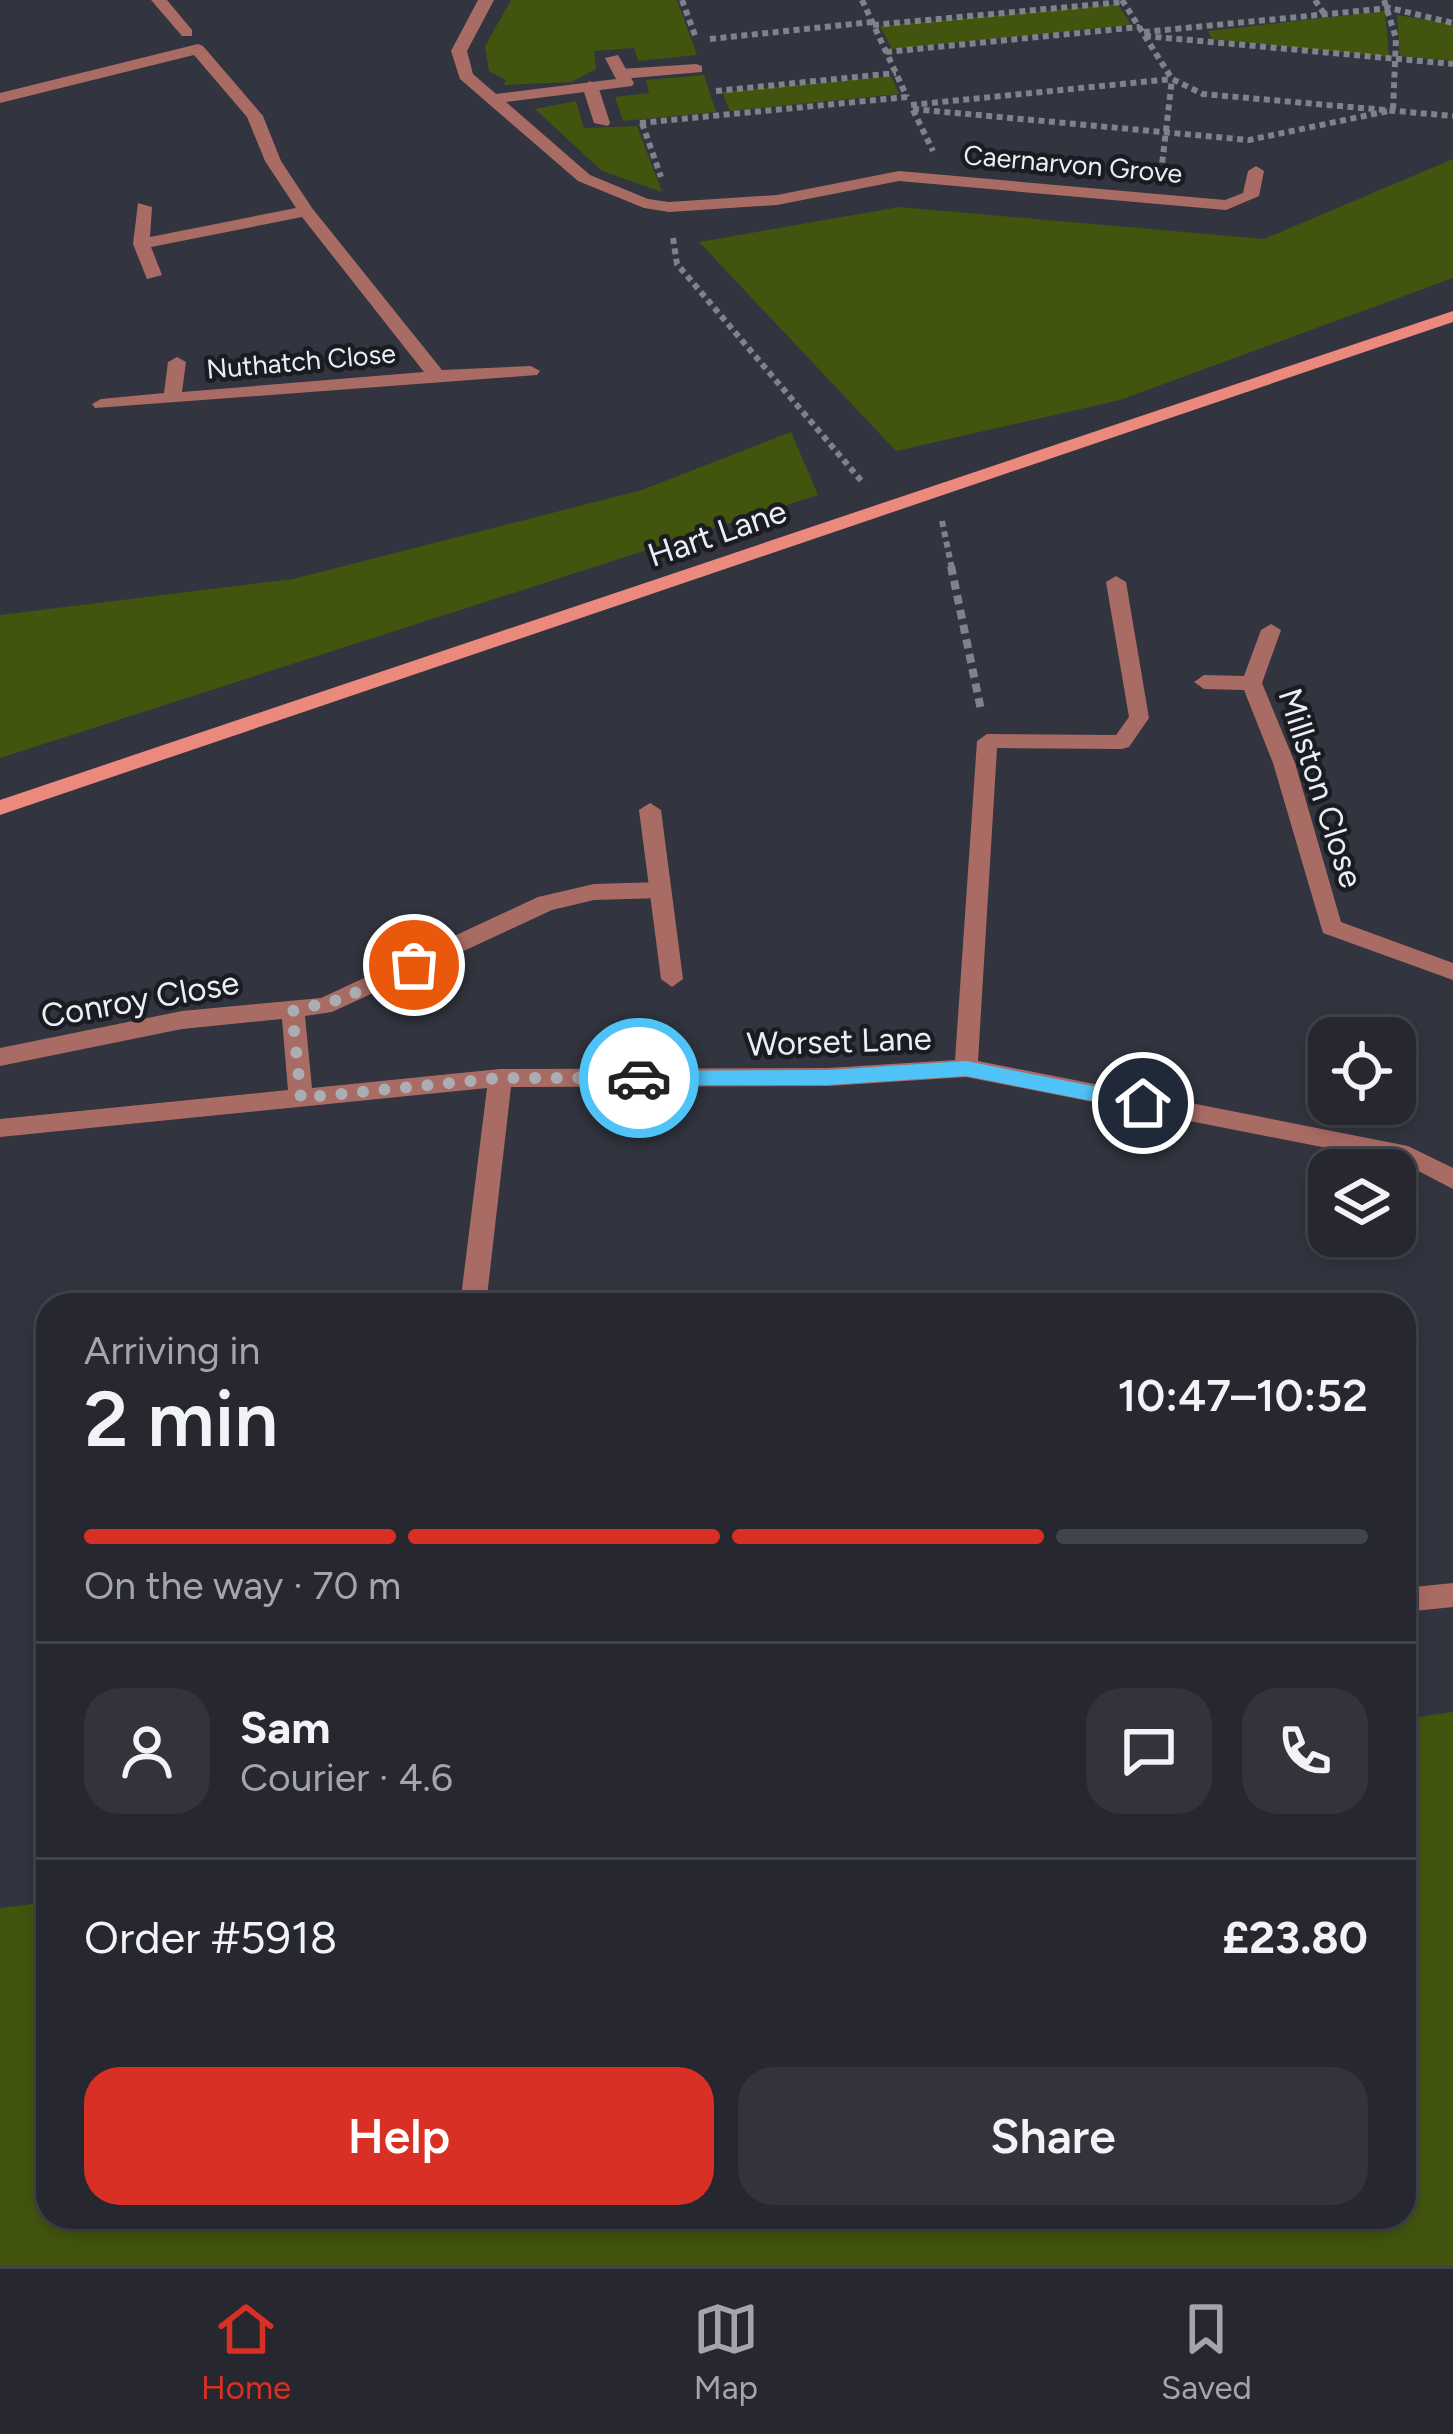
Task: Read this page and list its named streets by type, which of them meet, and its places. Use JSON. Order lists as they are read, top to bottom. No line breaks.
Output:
{"streets":{"street":["Caernarvon Grove","Nuthatch Close","Hart Lane","Millston Close","Conroy Close","Worset Lane"]},"page":{"heading":["2 min","Arriving in","10:47–10:52"],"panel":["Sam","Courier · 4.6","Order #5918","£23.80"],"bar":"On the way · 70 m","buttons":["Help","Share"],"tabs":["Home","Map","Saved"]}}
